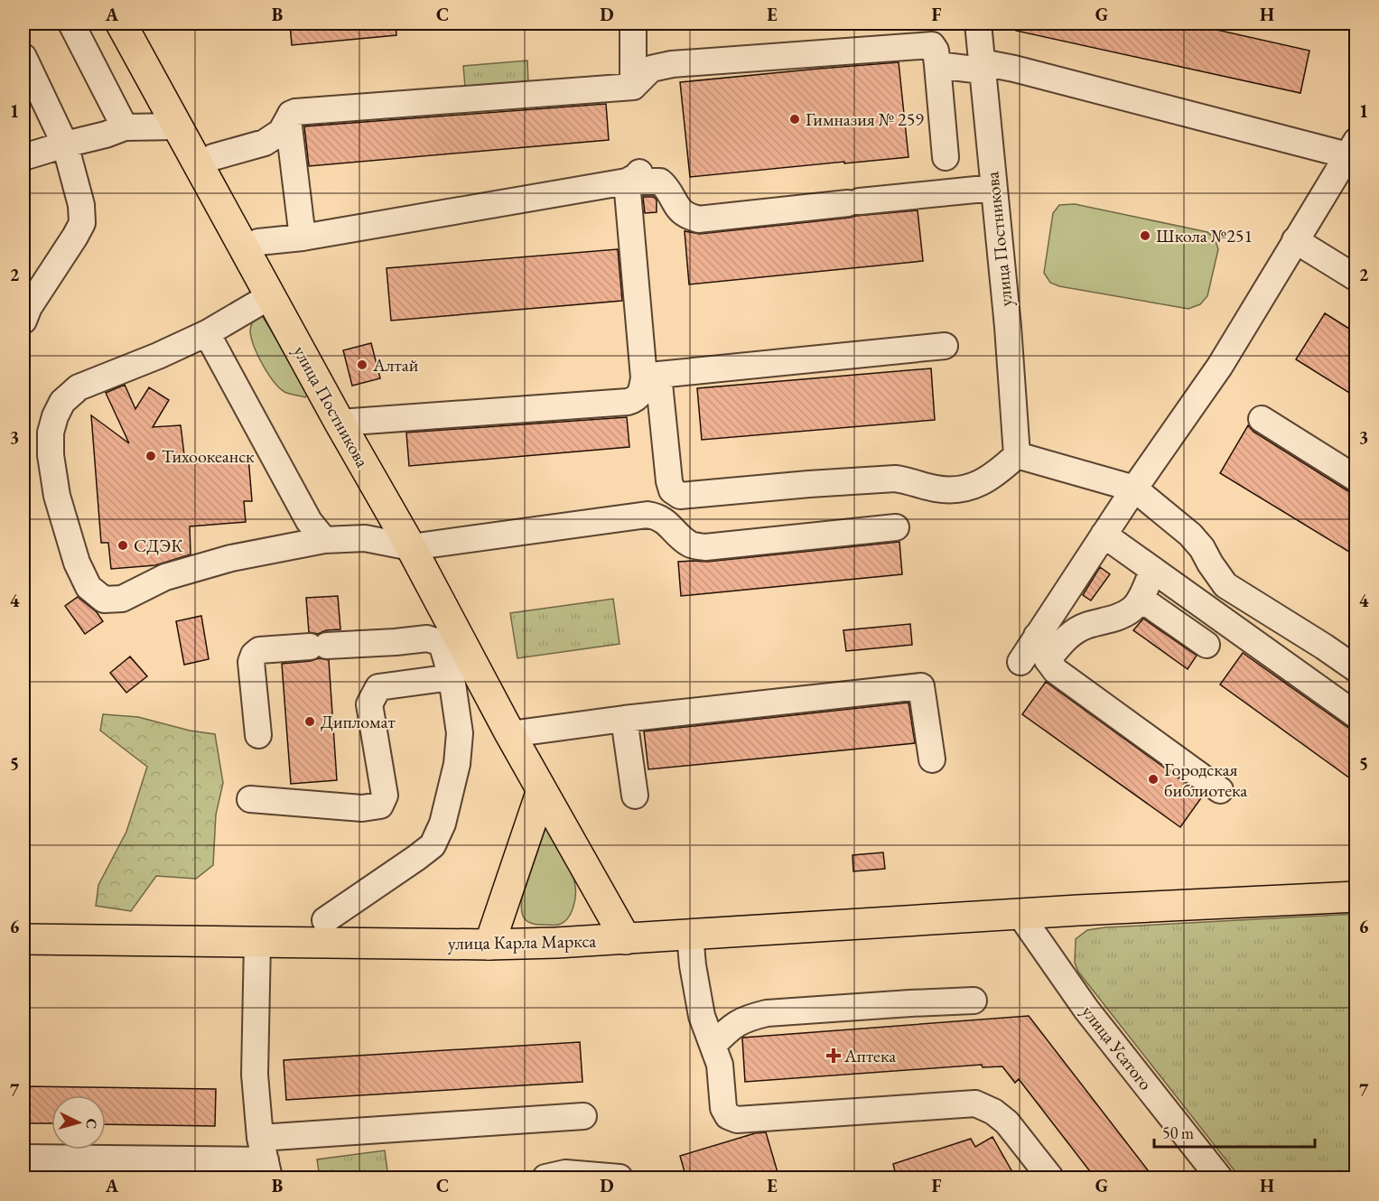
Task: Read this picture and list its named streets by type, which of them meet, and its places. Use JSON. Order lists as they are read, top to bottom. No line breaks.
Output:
{"streets":{"main road":["улица Постникова","улица Карла Маркса"],"street":["улица Усатого"]},"crossings":[["улица Постникова","улица Карла Маркса"],["улица Карла Маркса","улица Усатого"]],"places":{"other":["Гимназия № 259","Школа №251","Алтай","Тихоокеанск","СДЭК","Дипломат","Городская библиотека"],"health":["Аптека"]},"scale_bar":"50 m","north":"right","grid":{"columns":["A","B","C","D","E","F","G","H"],"rows":["1","2","3","4","5","6","7"]}}
